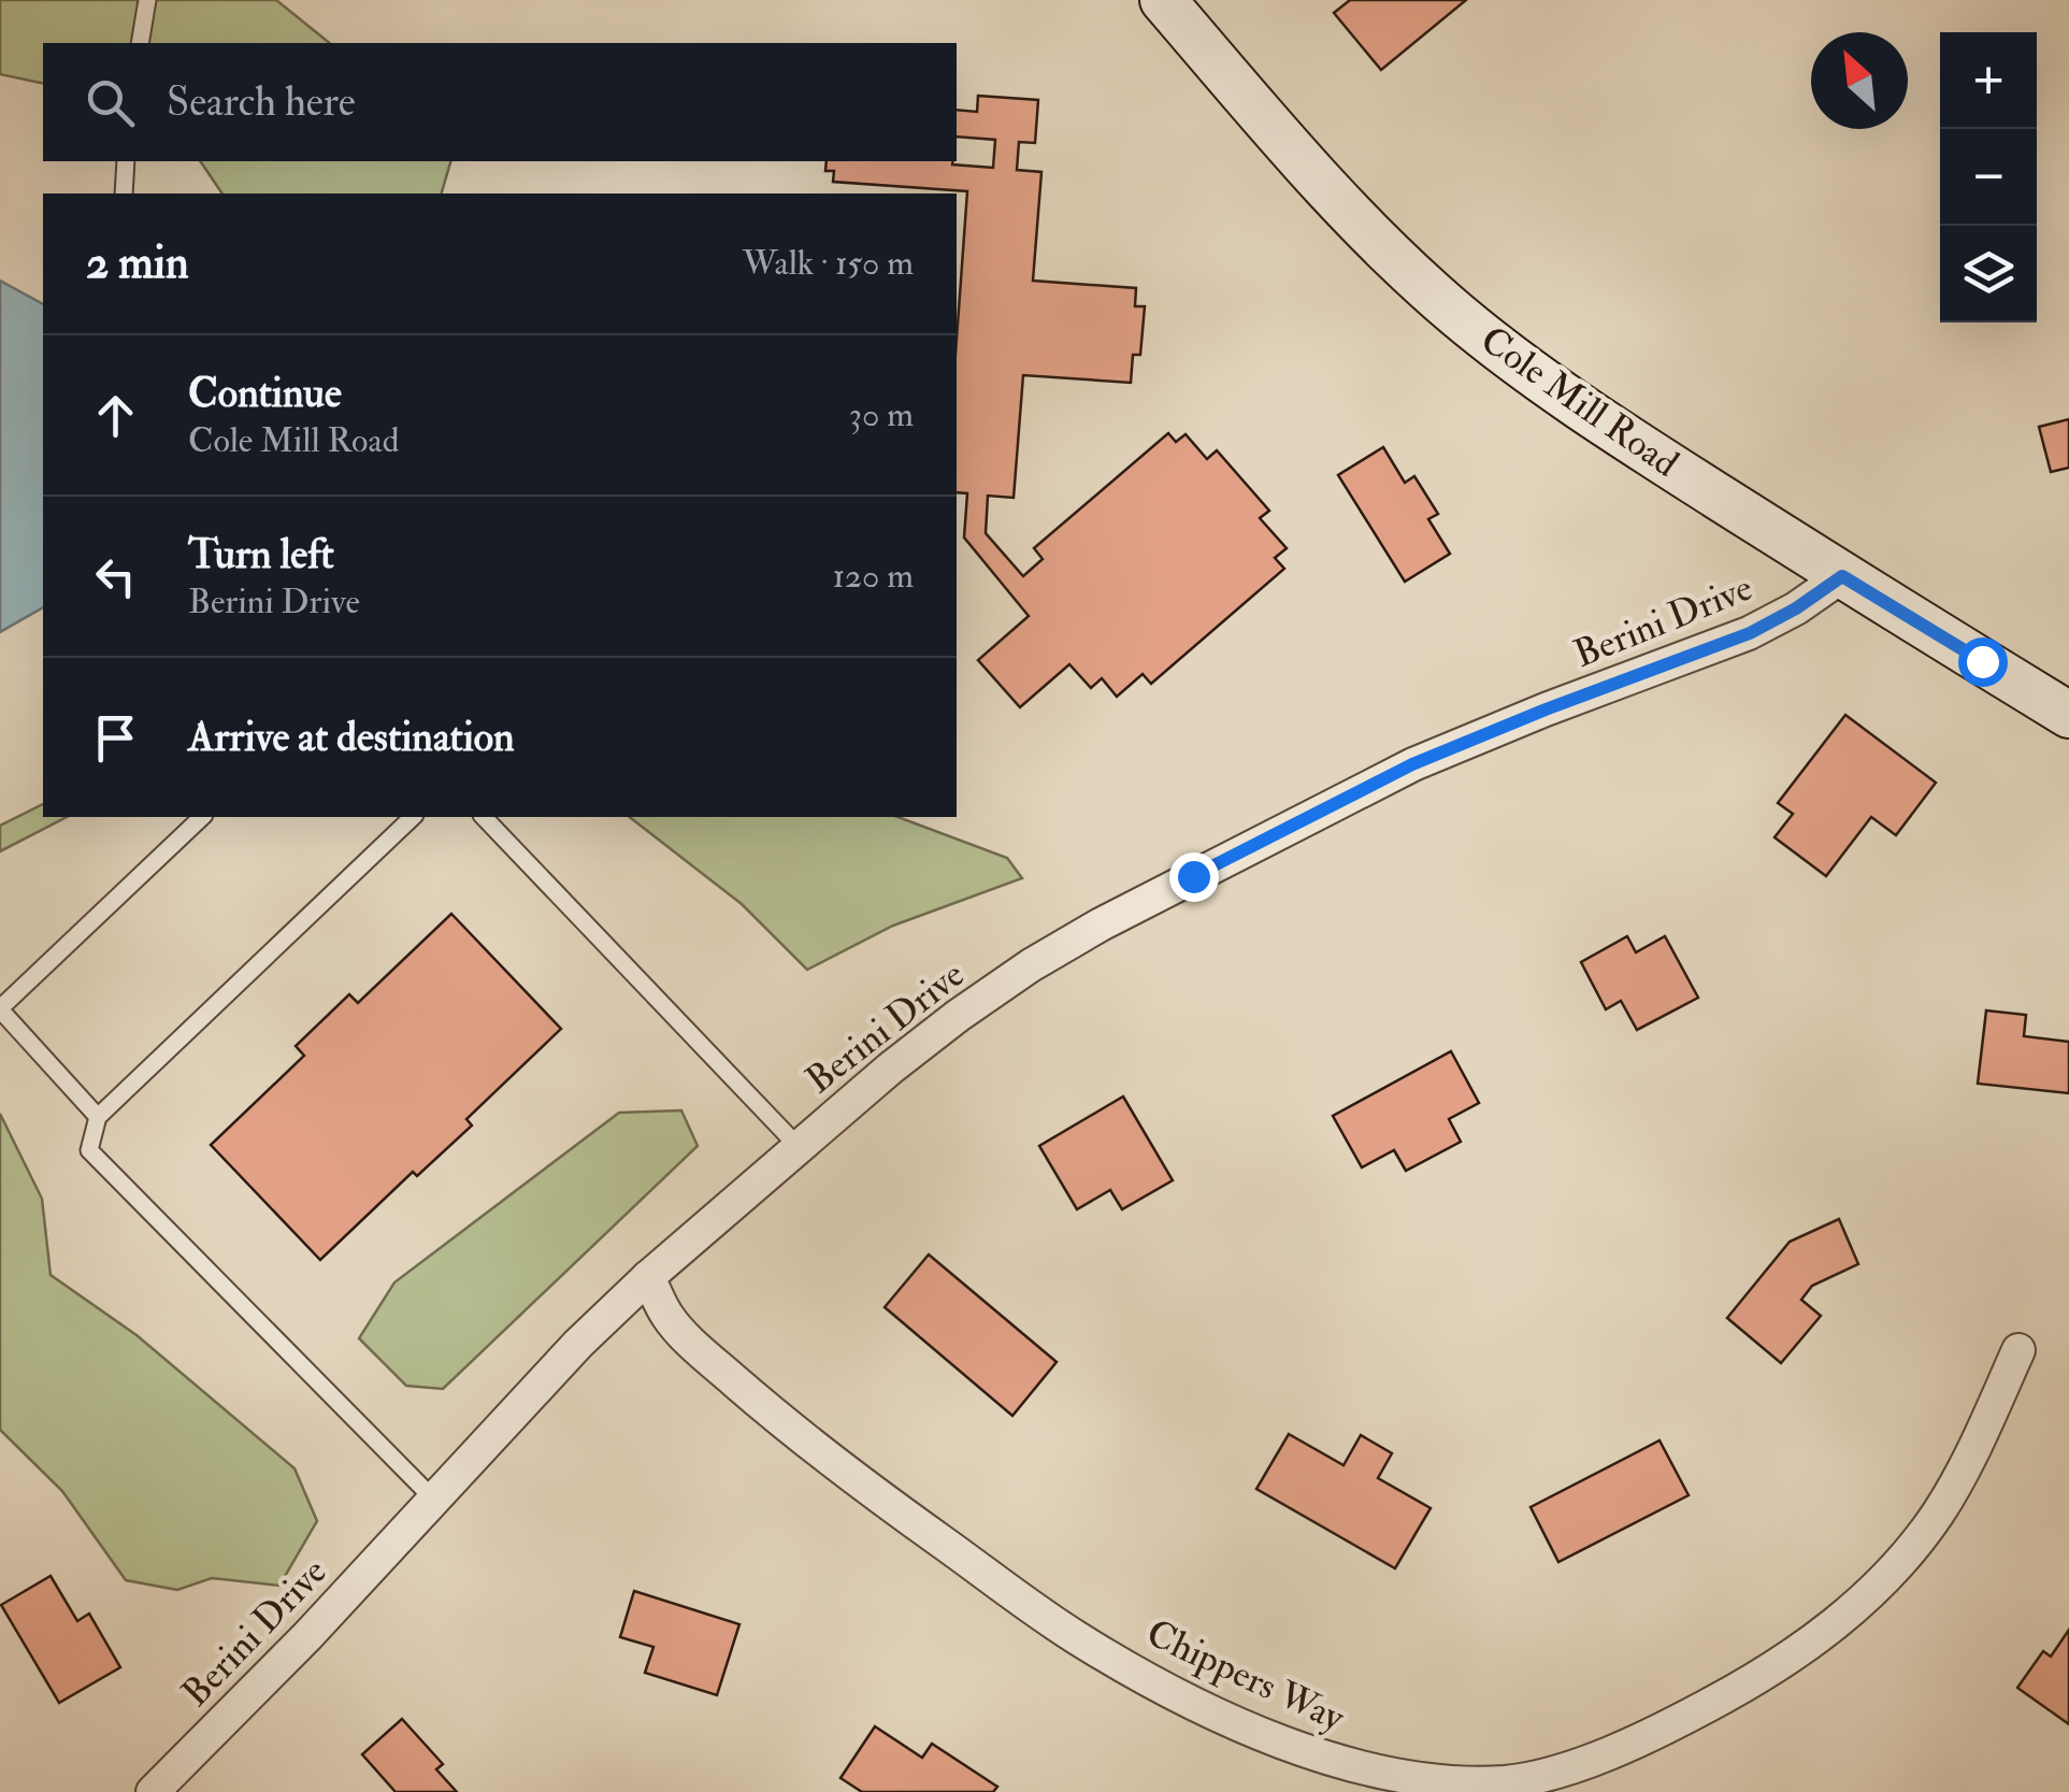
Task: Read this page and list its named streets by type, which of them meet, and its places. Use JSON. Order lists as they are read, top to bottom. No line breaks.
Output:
{"streets":{"street":["Cole Mill Road","Berini Drive","Chippers Way"]},"crossings":[["Cole Mill Road","Berini Drive"],["Berini Drive","Chippers Way"]],"north":"top left","page":{"map_buttons":["+","−"],"search":"Search here","heading":["2 min","Walk · 150 m"],"list":[["Continue","Cole Mill Road","30 m"],["Turn left","Berini Drive","120 m"],"Arrive at destination"]}}
